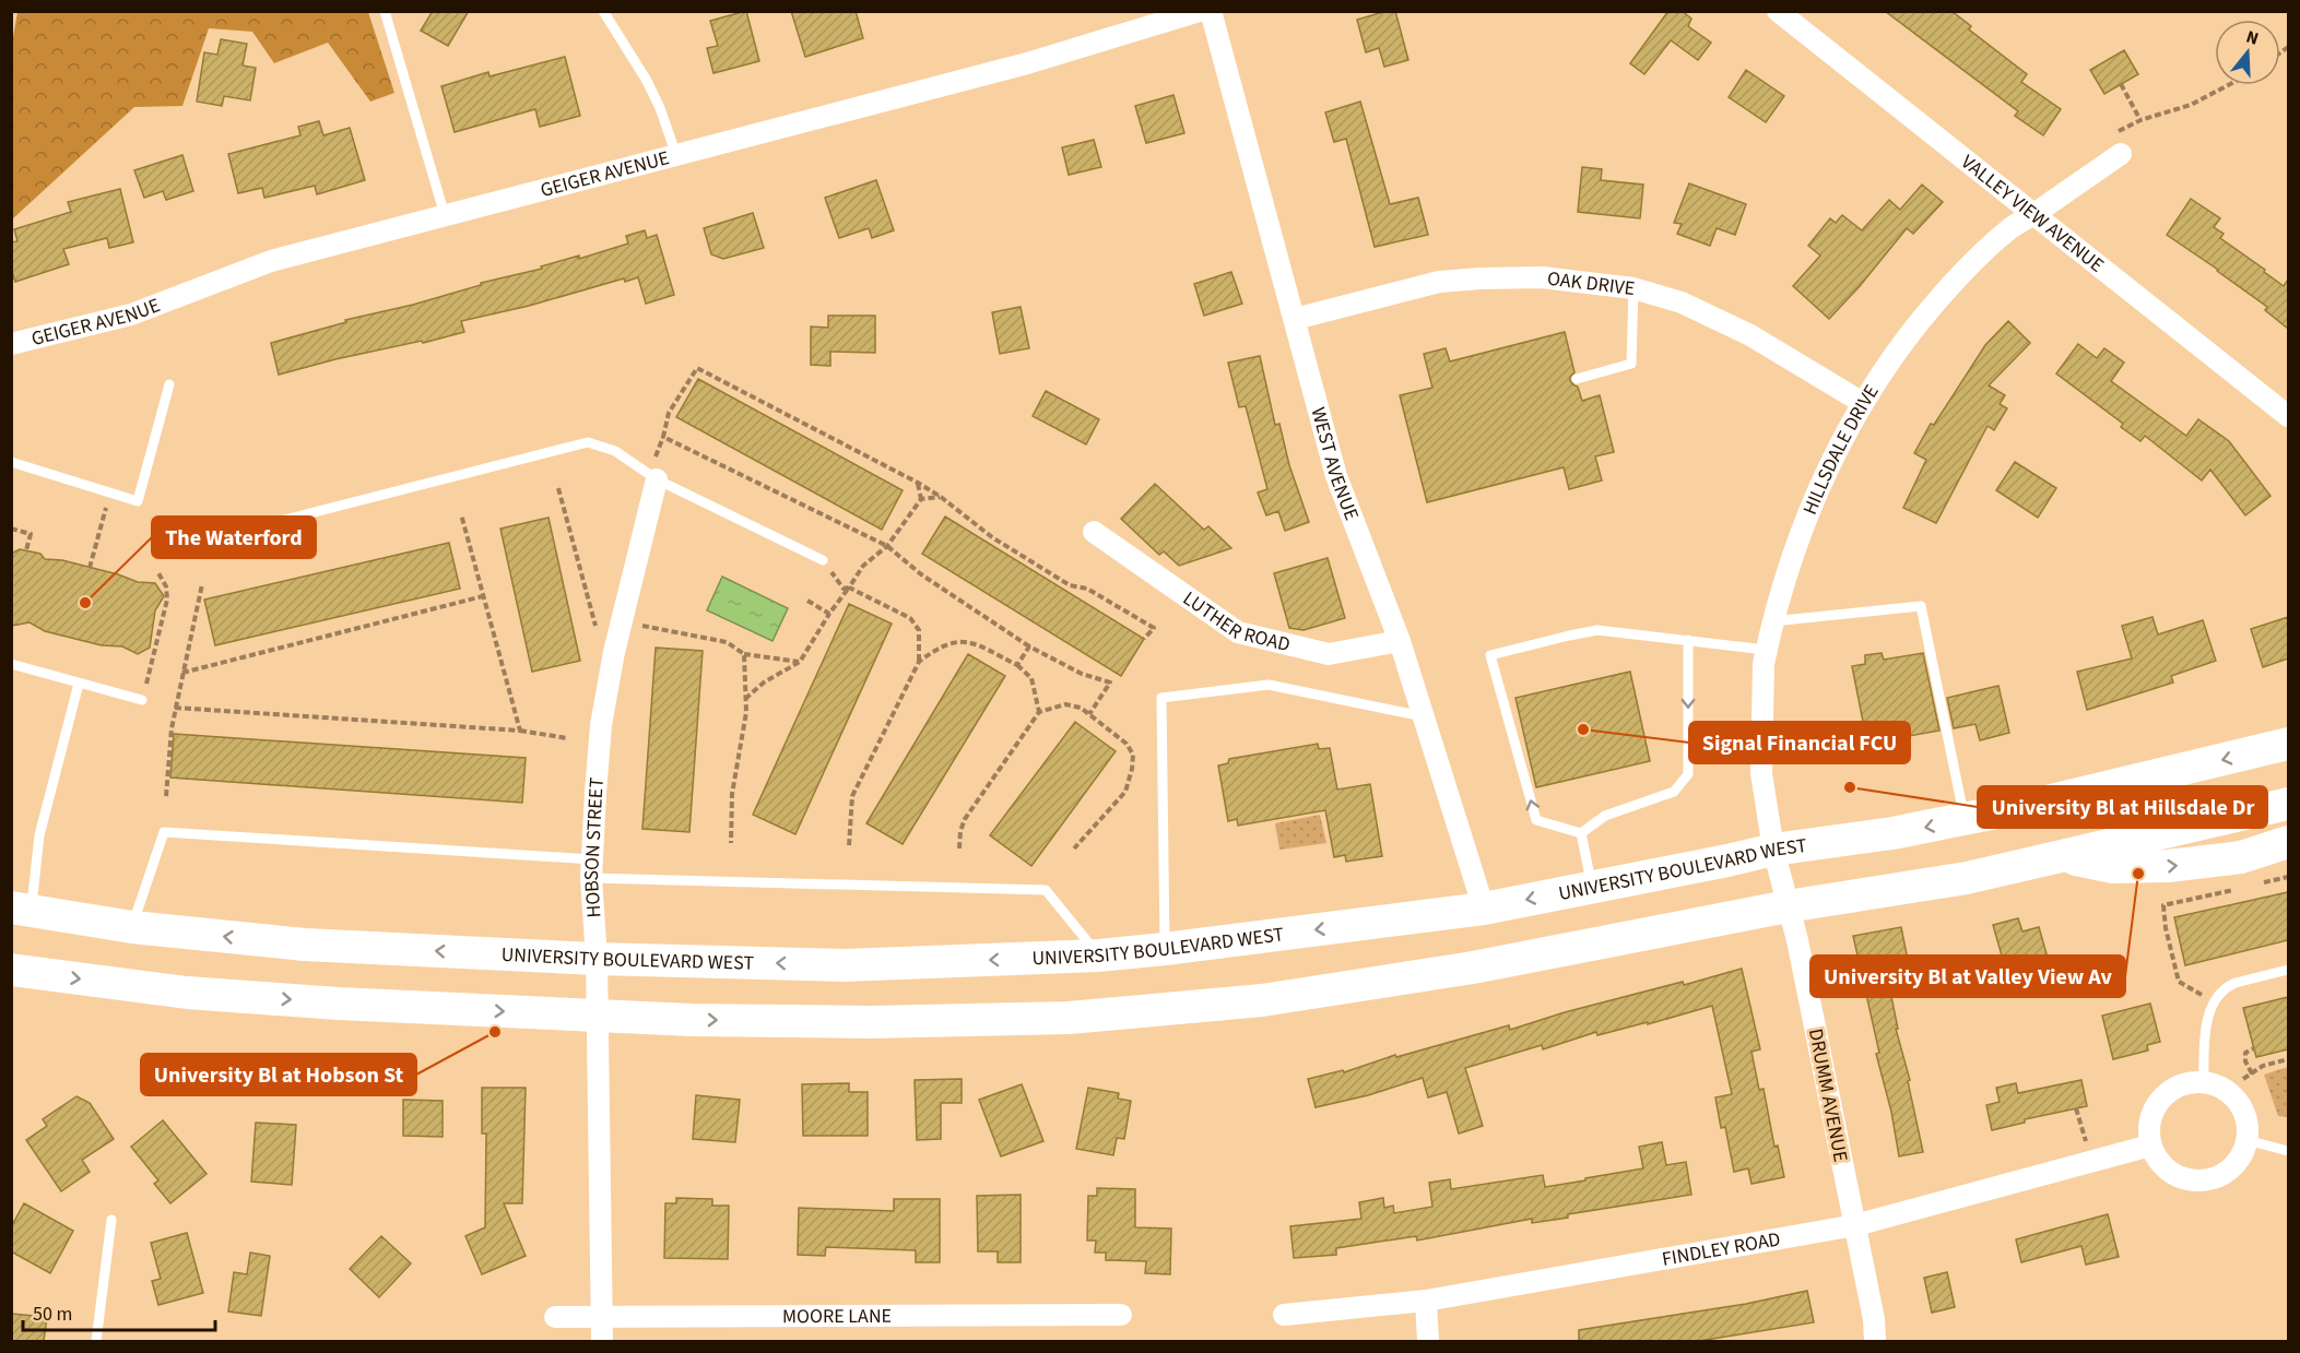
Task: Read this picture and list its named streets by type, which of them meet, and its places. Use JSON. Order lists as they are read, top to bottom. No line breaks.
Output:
{"streets":{"main road":["UNIVERSITY BOULEVARD WEST"],"street":["GEIGER AVENUE","VALLEY VIEW AVENUE","OAK DRIVE","HILLSDALE DRIVE","WEST AVENUE","LUTHER ROAD","HOBSON STREET","DRUMM AVENUE","FINDLEY ROAD","MOORE LANE"]},"crossings":[["VALLEY VIEW AVENUE","HILLSDALE DRIVE"],["OAK DRIVE","HILLSDALE DRIVE"],["OAK DRIVE","WEST AVENUE"],["HILLSDALE DRIVE","UNIVERSITY BOULEVARD WEST"],["HILLSDALE DRIVE","DRUMM AVENUE"],["WEST AVENUE","LUTHER ROAD"],["WEST AVENUE","UNIVERSITY BOULEVARD WEST"],["HOBSON STREET","UNIVERSITY BOULEVARD WEST"],["HOBSON STREET","MOORE LANE"],["UNIVERSITY BOULEVARD WEST","DRUMM AVENUE"],["DRUMM AVENUE","FINDLEY ROAD"]],"places":["The Waterford","Signal Financial FCU","University Bl at Hillsdale Dr","University Bl at Valley View Av","University Bl at Hobson St"],"scale_bar":"50 m","north":"top"}
